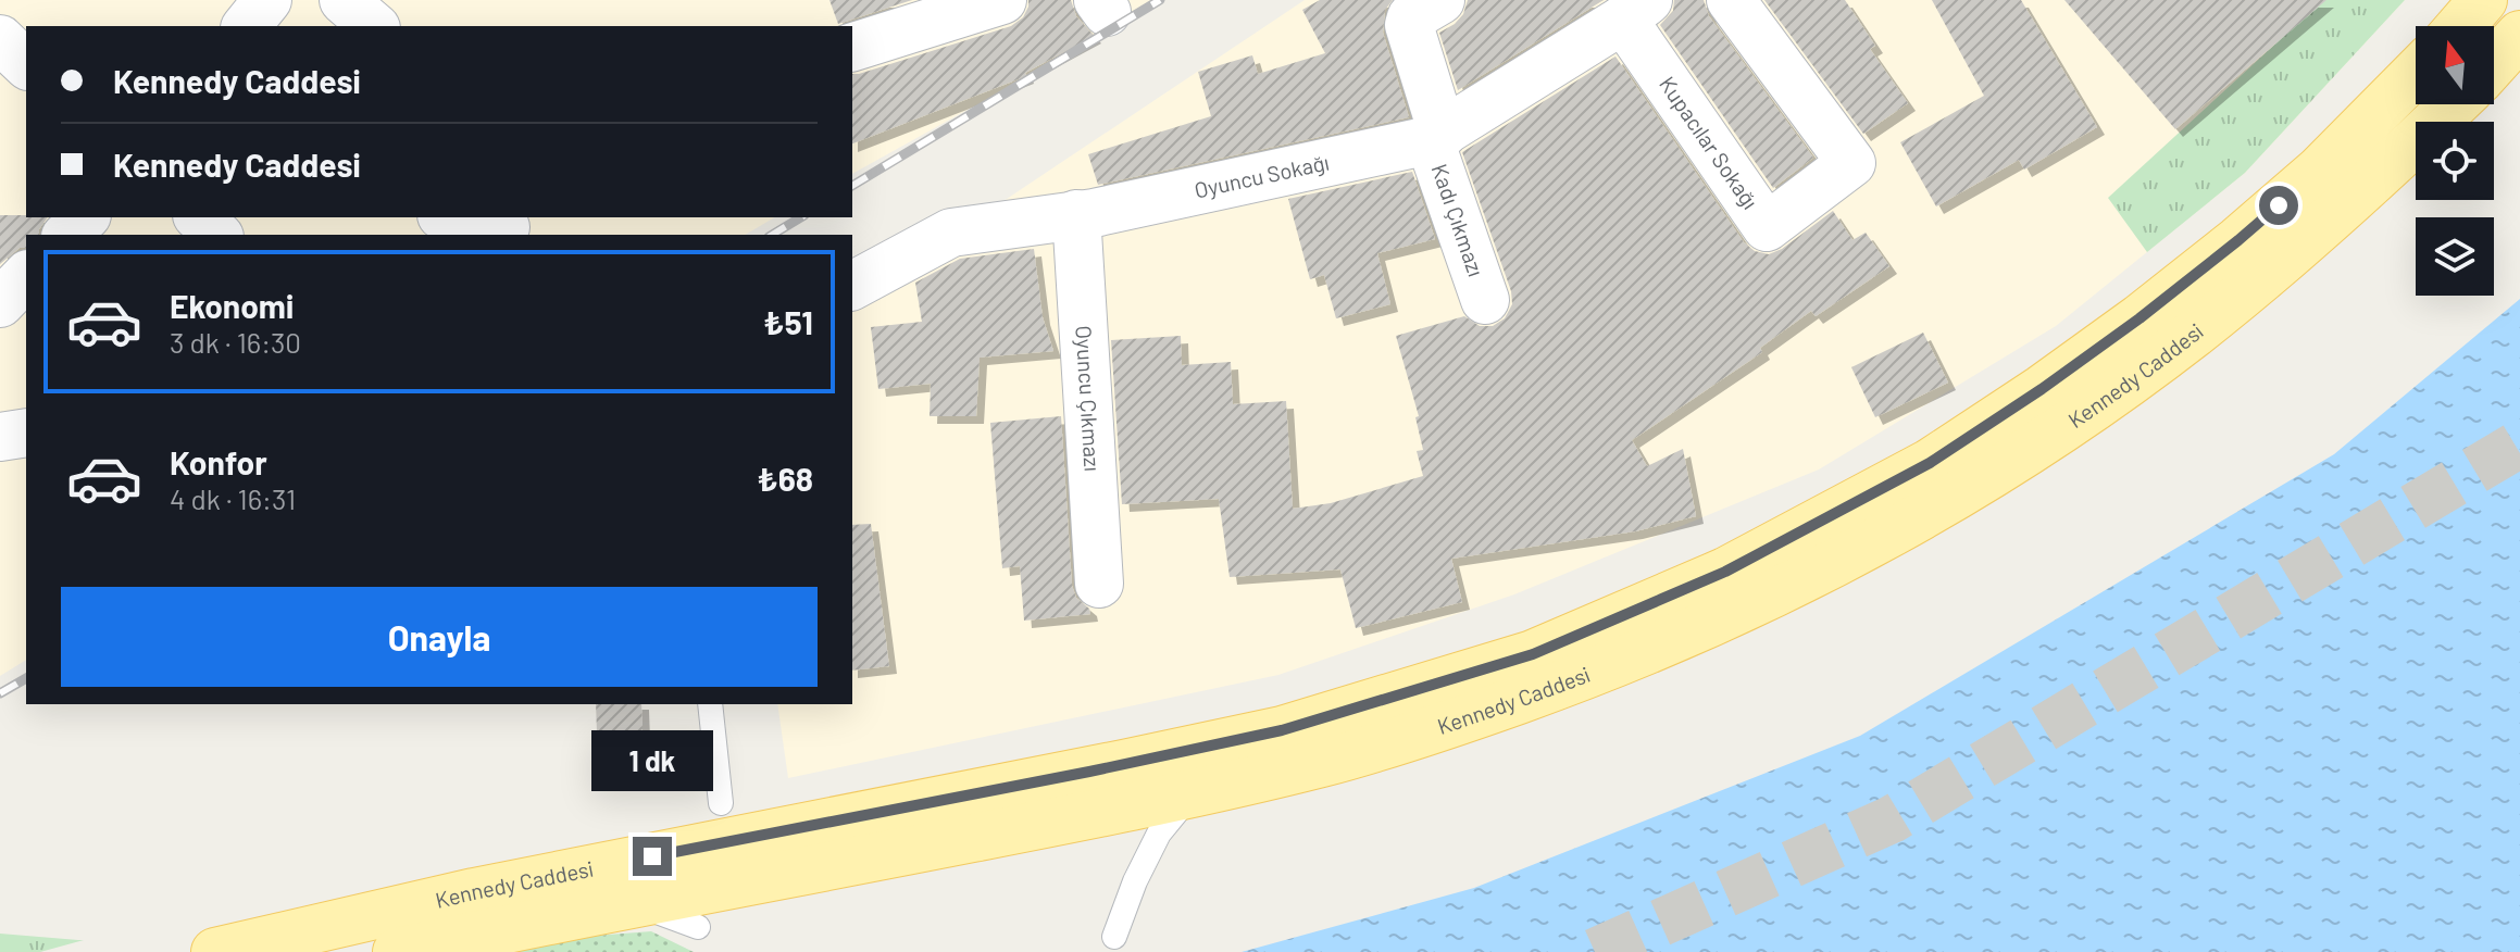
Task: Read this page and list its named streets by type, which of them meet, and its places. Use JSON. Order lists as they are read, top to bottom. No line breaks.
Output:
{"streets":{"main road":["Kennedy Caddesi"],"street":["Kupacılar Sokağı","Oyuncu Sokağı","Kadı Çıkmazı","Oyuncu Çıkmazı"]},"crossings":[["Kupacılar Sokağı","Oyuncu Sokağı"],["Oyuncu Sokağı","Kadı Çıkmazı"],["Oyuncu Sokağı","Oyuncu Çıkmazı"]],"north":"top","page":{"banner":["Kennedy Caddesi","Kennedy Caddesi"],"list":[{"name":"Ekonomi","note":"3 dk · 16:30","value":"₺51"},{"name":"Konfor","note":"4 dk · 16:31","value":"₺68"}],"buttons":"Onayla","bubble":"1 dk"}}
